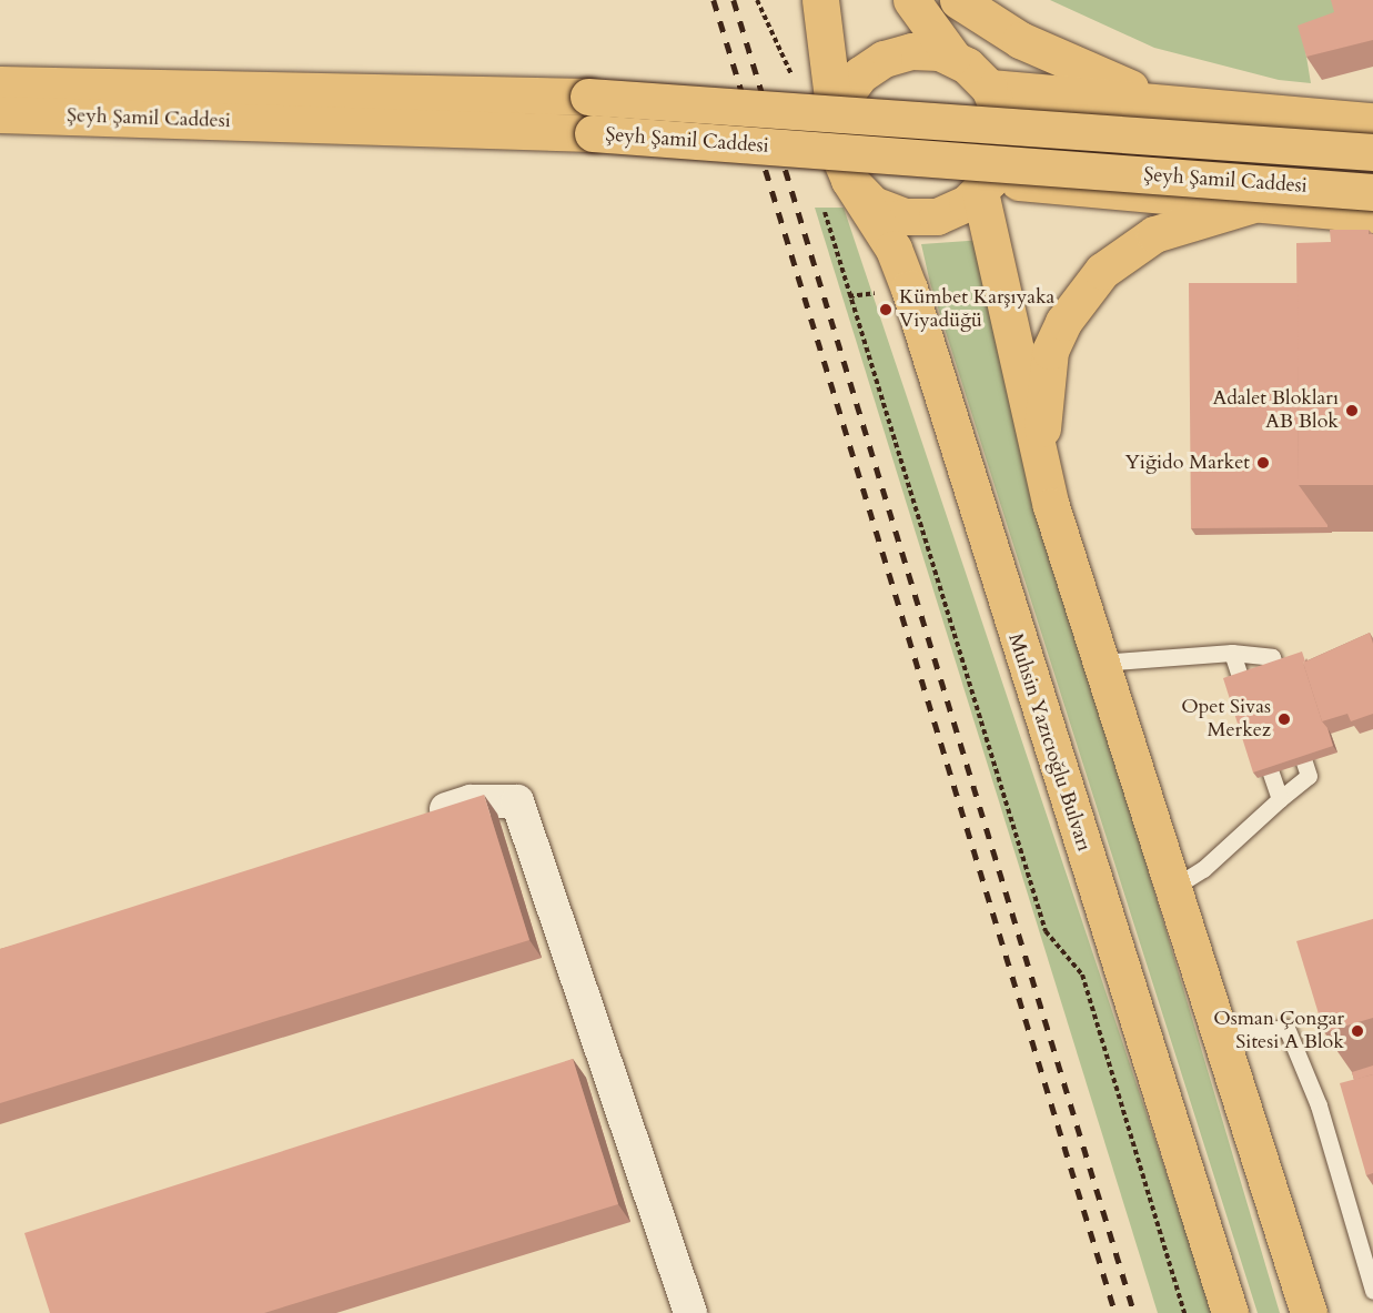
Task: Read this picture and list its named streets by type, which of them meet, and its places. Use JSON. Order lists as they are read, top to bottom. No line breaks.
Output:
{"streets":{"main road":["Şeyh Şamil Caddesi","Muhsin Yazıcıoğlu Bulvarı"]},"places":["Kümbet Karşıyaka Viyadüğü","Adalet Blokları AB Blok","Yiğido Market","Opet Sivas Merkez","Osman Çongar Sitesi A Blok"]}
